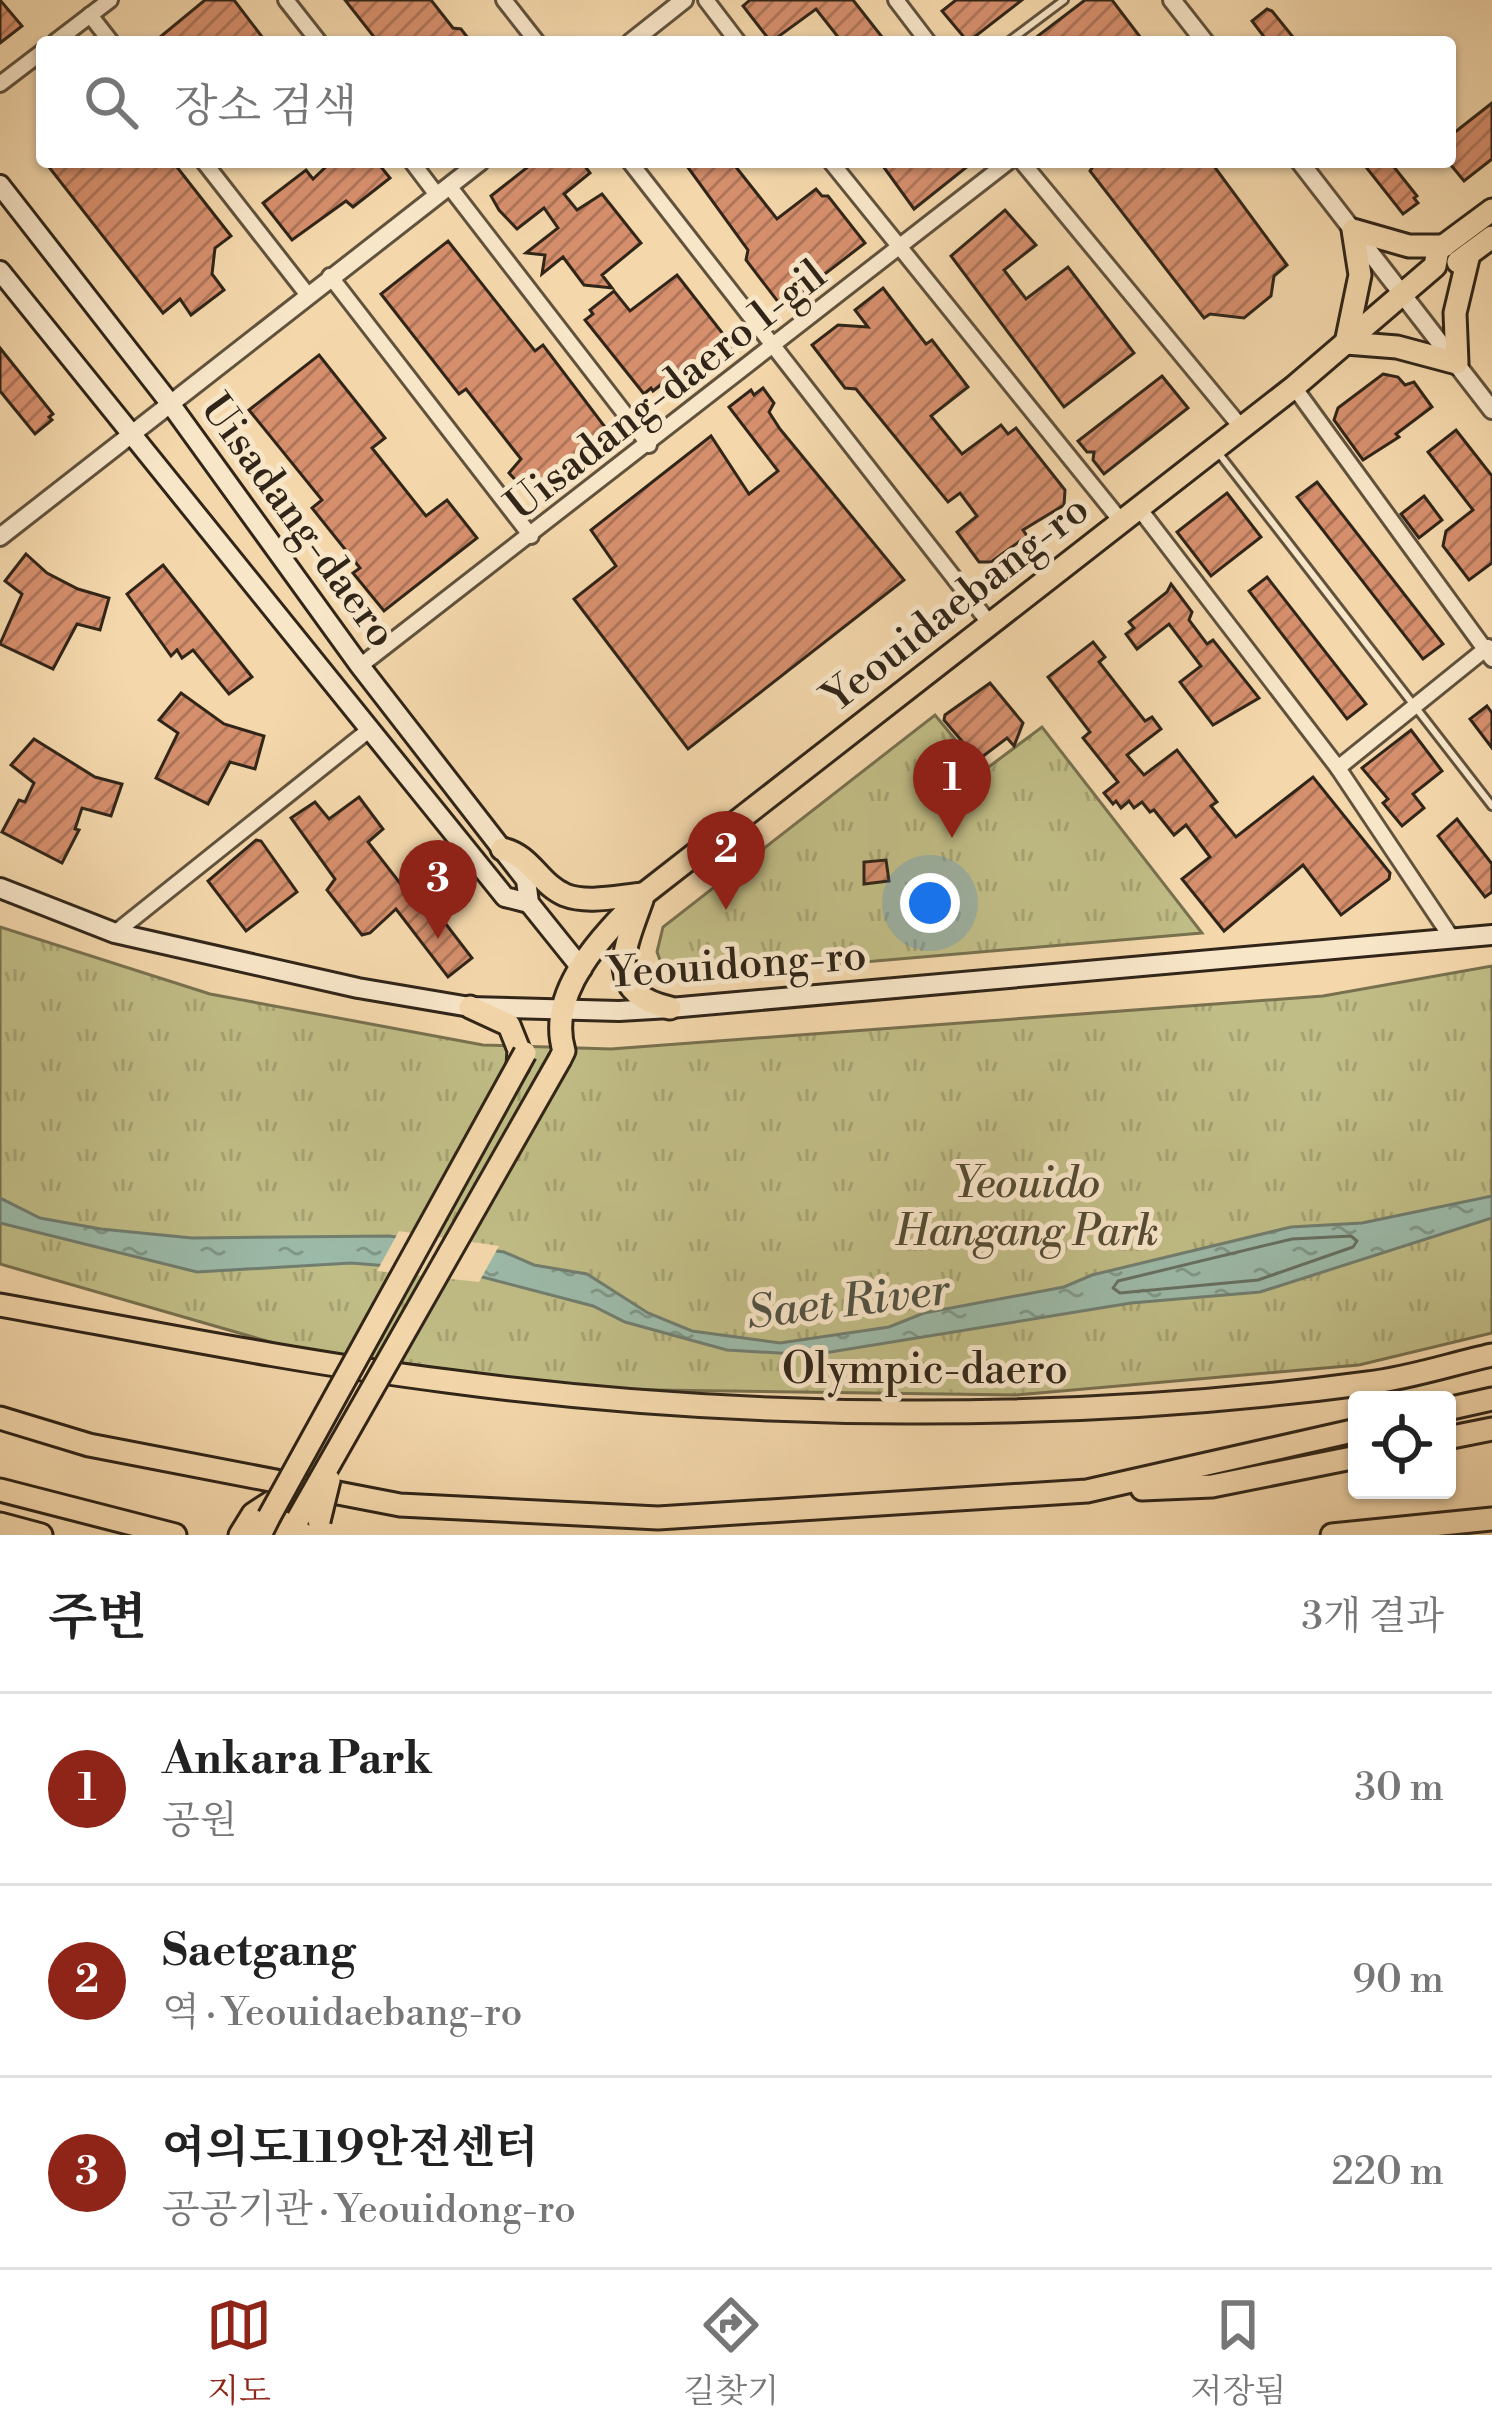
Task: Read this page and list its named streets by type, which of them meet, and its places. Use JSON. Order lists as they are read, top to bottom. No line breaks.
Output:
{"streets":{"main road":["Uisadang-daero","Yeouidaebang-ro","Yeouidong-ro","Olympic-daero"],"street":["Uisadang-daero 1-gil"]},"crossings":[["Uisadang-daero 1-gil","Uisadang-daero"],["Uisadang-daero","Yeouidaebang-ro"],["Yeouidaebang-ro","Yeouidong-ro"]],"water":["Saet River"],"parks":["Yeouido Hangang Park"],"page":{"search":"장소 검색","pins":["1","2","3"],"heading":["주변","3개 결과"],"list":[{"mark":"1","name":"Ankara Park","note":"공원","value":"30 m"},{"mark":"2","name":"Saetgang","note":"역 · Yeouidaebang-ro","value":"90 m"},{"mark":"3","name":"여의도119안전센터","note":"공공기관 · Yeouidong-ro","value":"220 m"}],"nav":["지도","길찾기","저장됨"]}}
